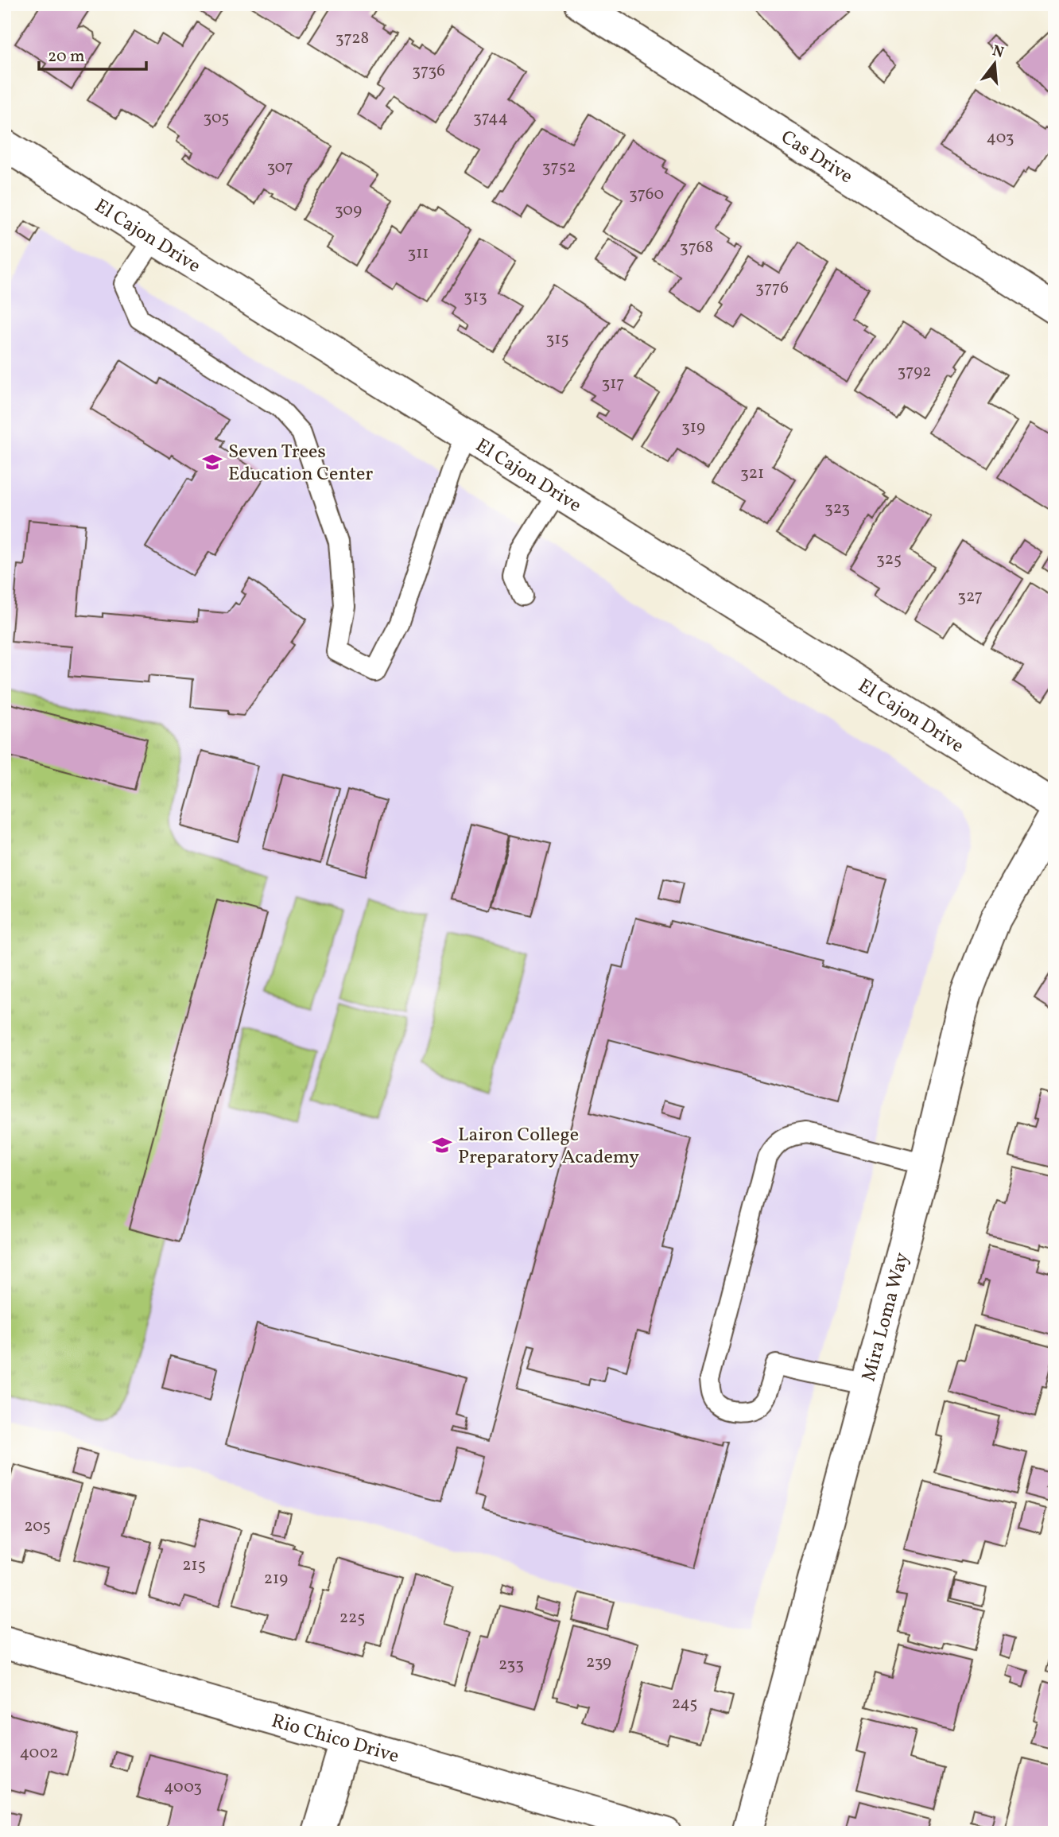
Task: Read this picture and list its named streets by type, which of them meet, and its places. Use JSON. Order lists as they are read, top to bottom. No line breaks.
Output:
{"streets":{"street":["Cas Drive","El Cajon Drive","Mira Loma Way","Rio Chico Drive"]},"places":{"school or university":["Seven Trees Education Center","Lairon College Preparatory Academy"]},"house_numbers":["3728","3736","305","3744","403","307","3752","3760","309","3768","311","3776","313","315","3792","317","319","321","323","325","327","205","215","219","225","239","233","245","4002","4003"],"scale_bar":"20 m","north":"top"}
